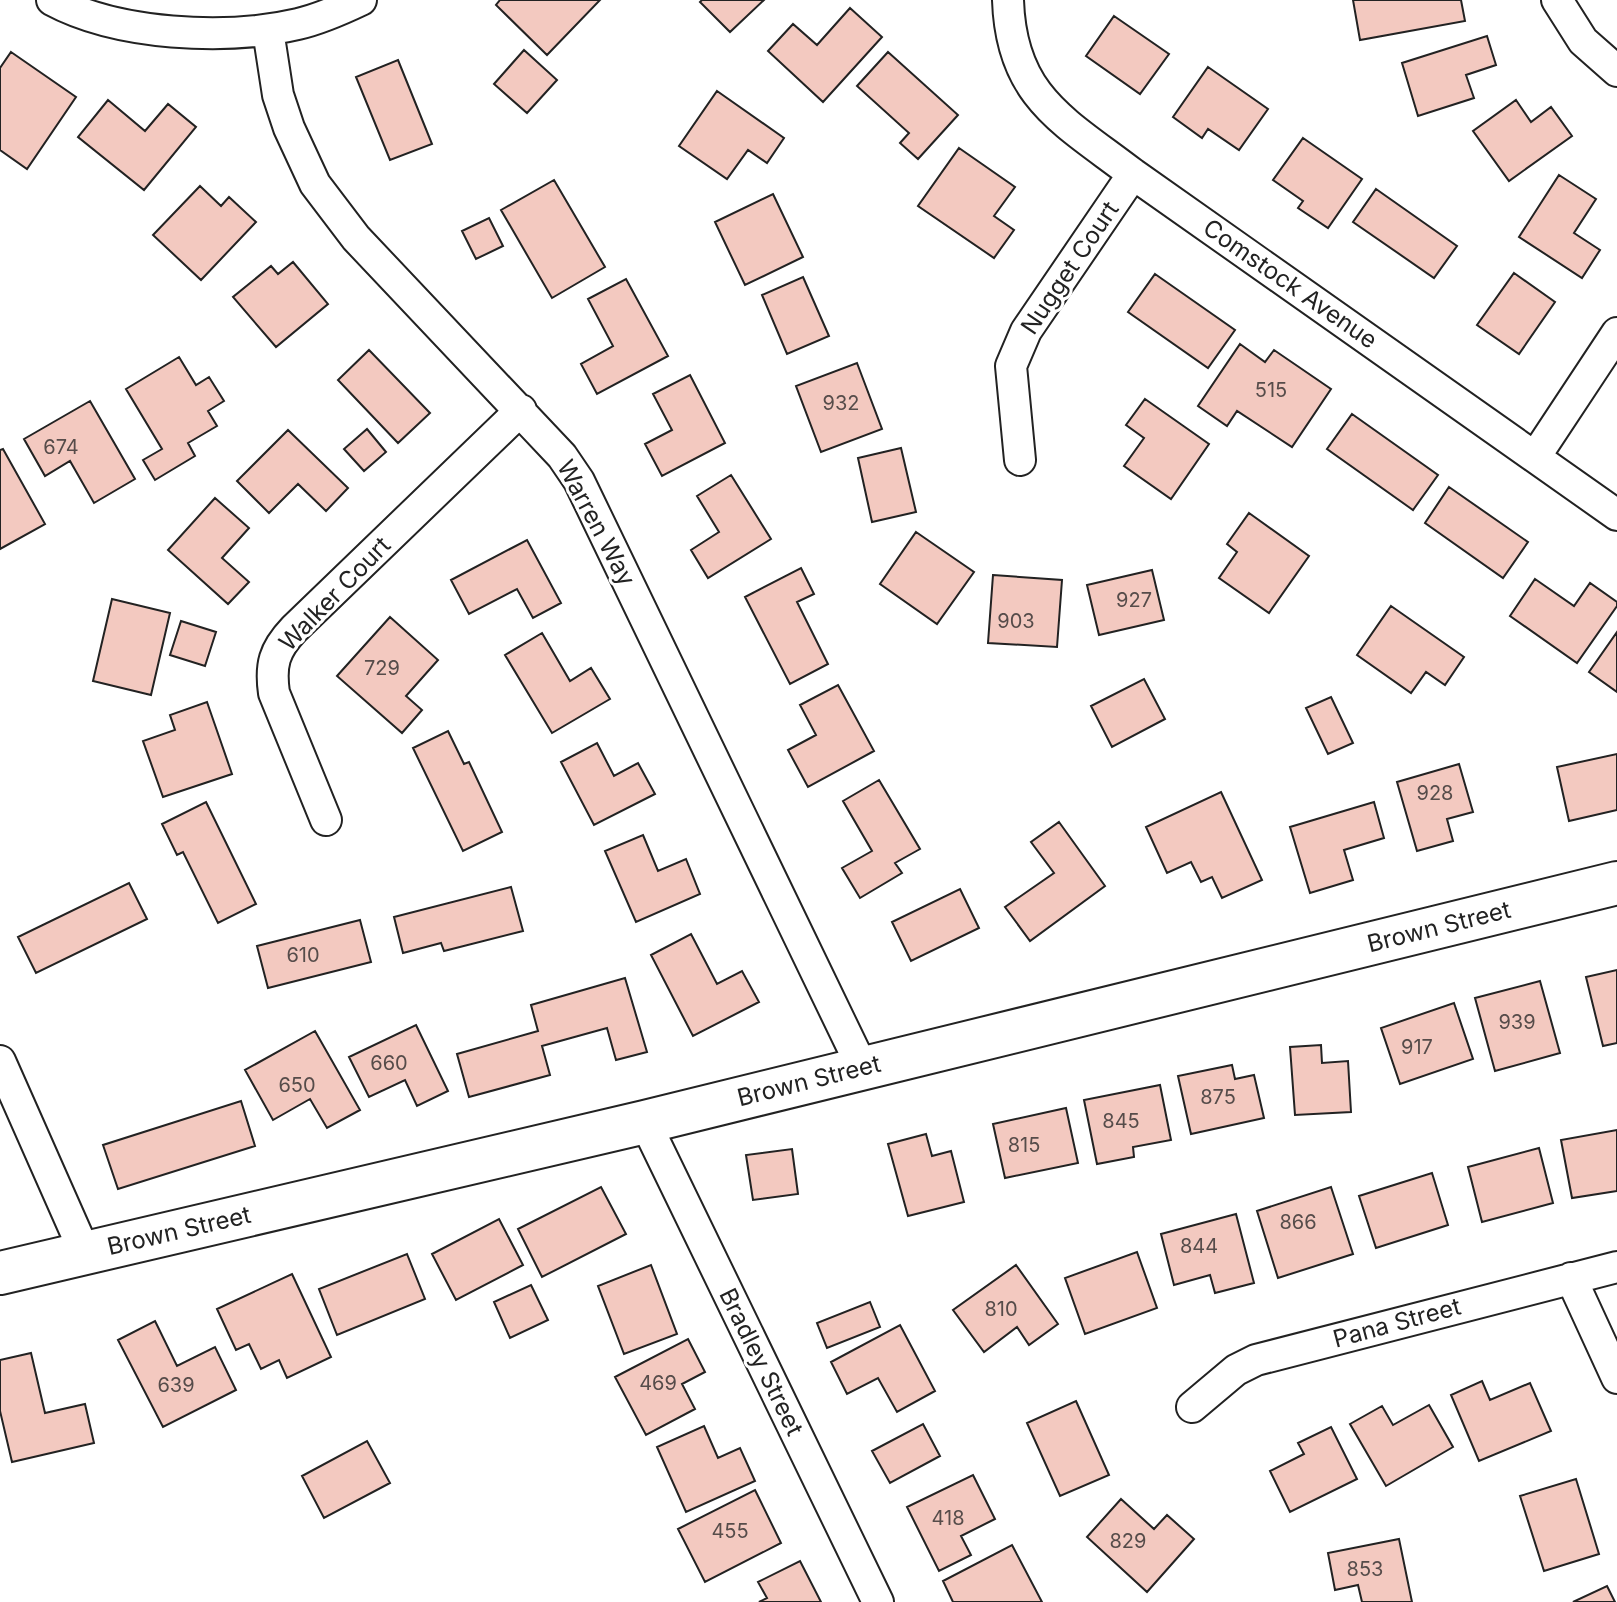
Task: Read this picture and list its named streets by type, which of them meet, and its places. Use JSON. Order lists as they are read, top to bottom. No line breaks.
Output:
{"streets":{"street":["Nugget Court","Comstock Avenue","Warren Way","Walker Court","Brown Street","Pana Street","Bradley Street"]},"crossings":[["Nugget Court","Comstock Avenue"],["Warren Way","Walker Court"],["Warren Way","Brown Street"],["Brown Street","Bradley Street"]],"house_numbers":["515","932","674","927","903","729","928","610","939","917","660","650","875","845","815","866","844","810","469","639","418","455","829","853"]}
